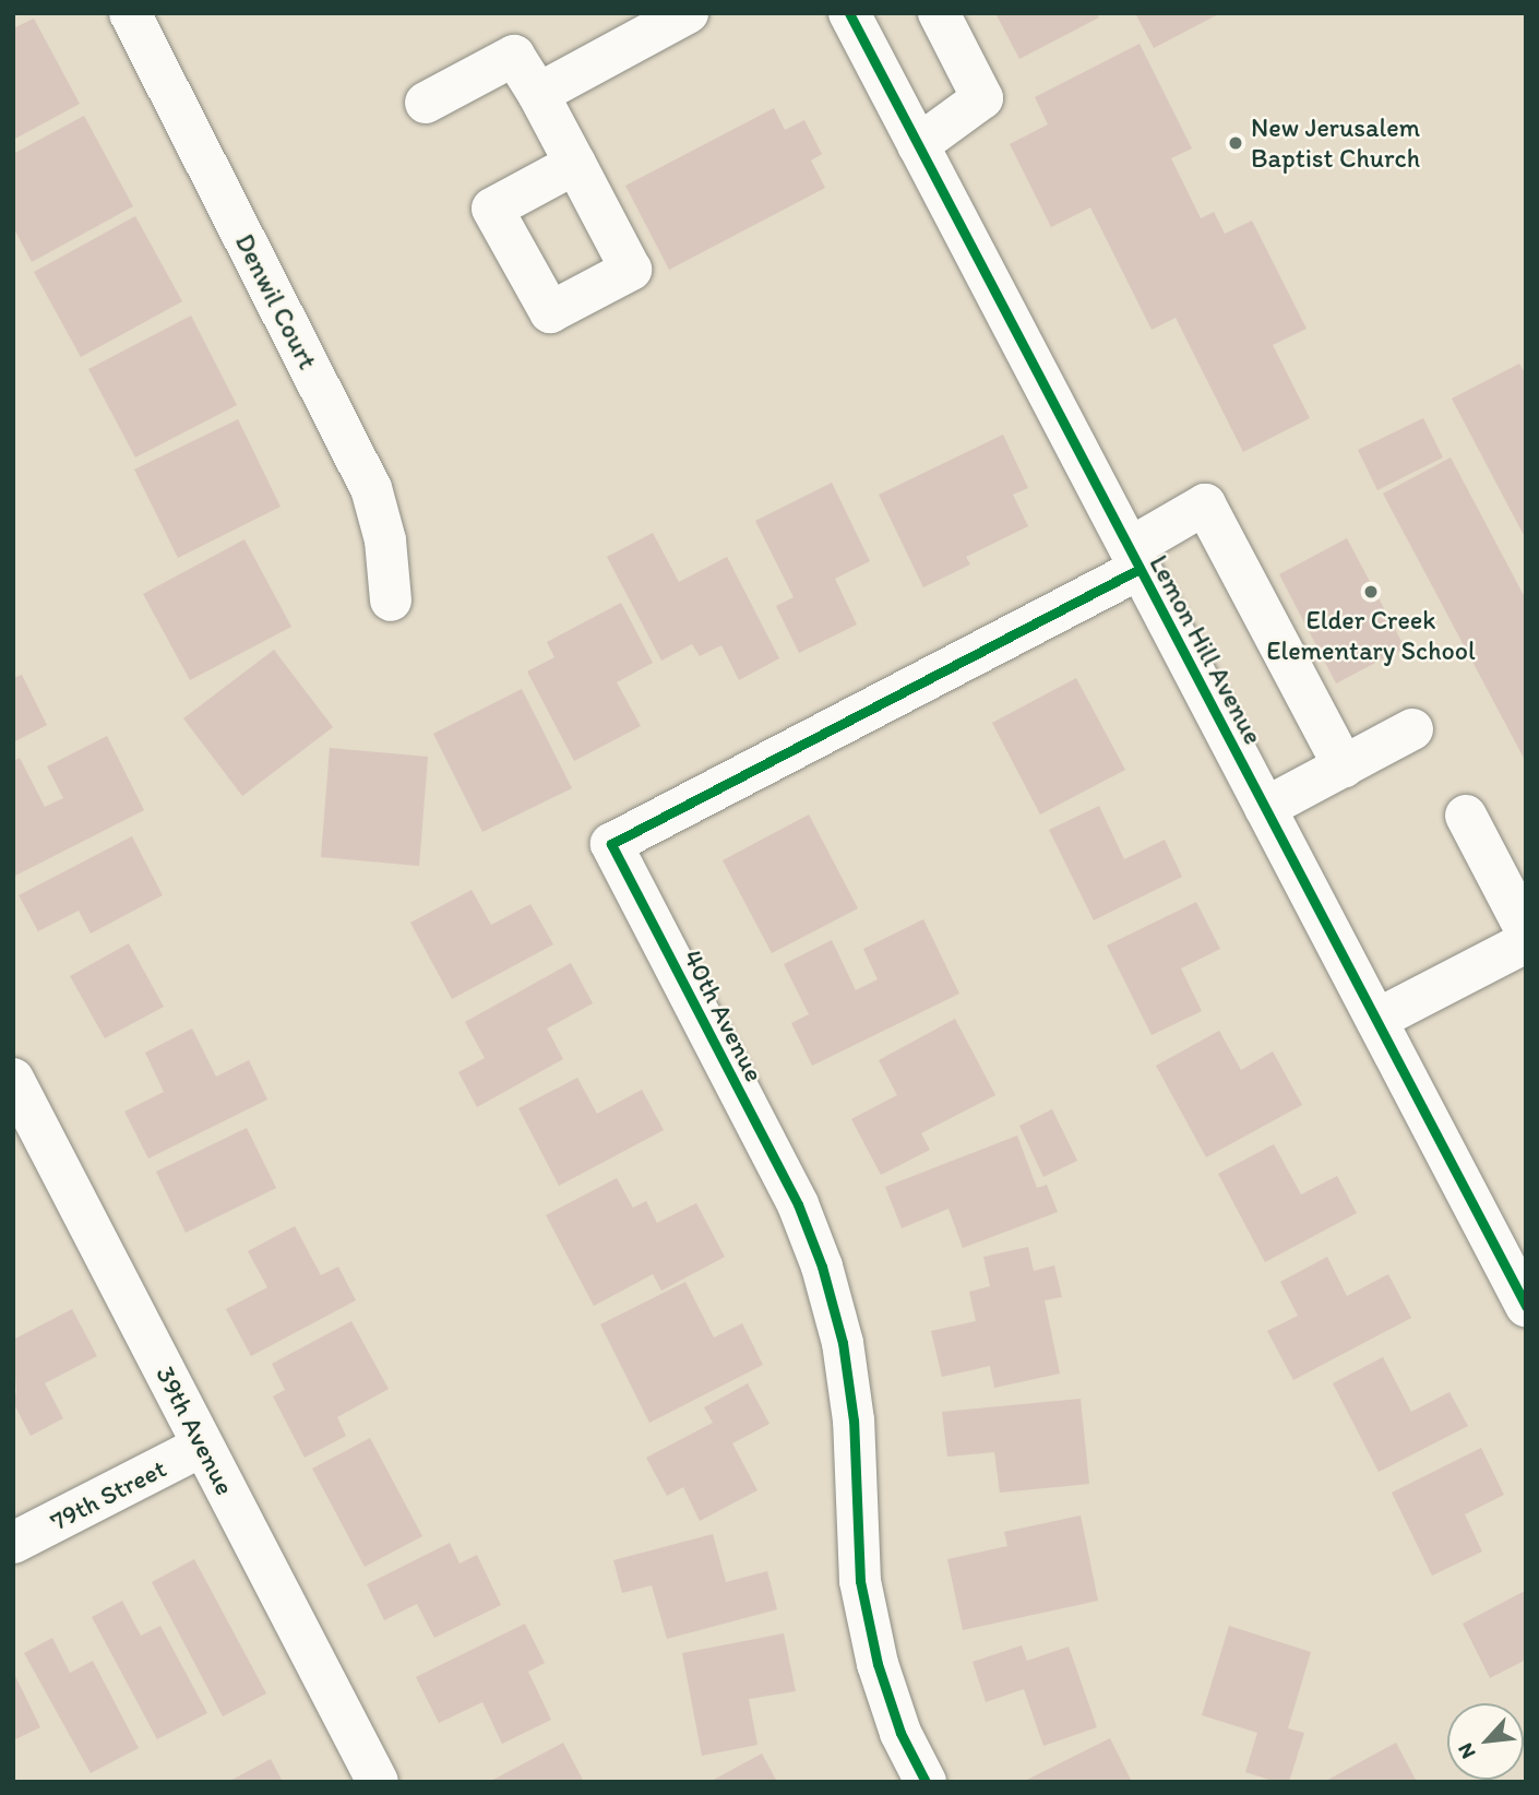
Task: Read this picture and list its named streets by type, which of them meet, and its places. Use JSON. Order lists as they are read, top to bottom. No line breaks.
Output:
{"streets":{"street":["Denwil Court","Lemon Hill Avenue","40th Avenue","39th Avenue","79th Street"]},"crossings":[["Lemon Hill Avenue","40th Avenue"],["39th Avenue","79th Street"]],"places":["New Jerusalem Baptist Church","Elder Creek Elementary School"],"north":"bottom left"}
